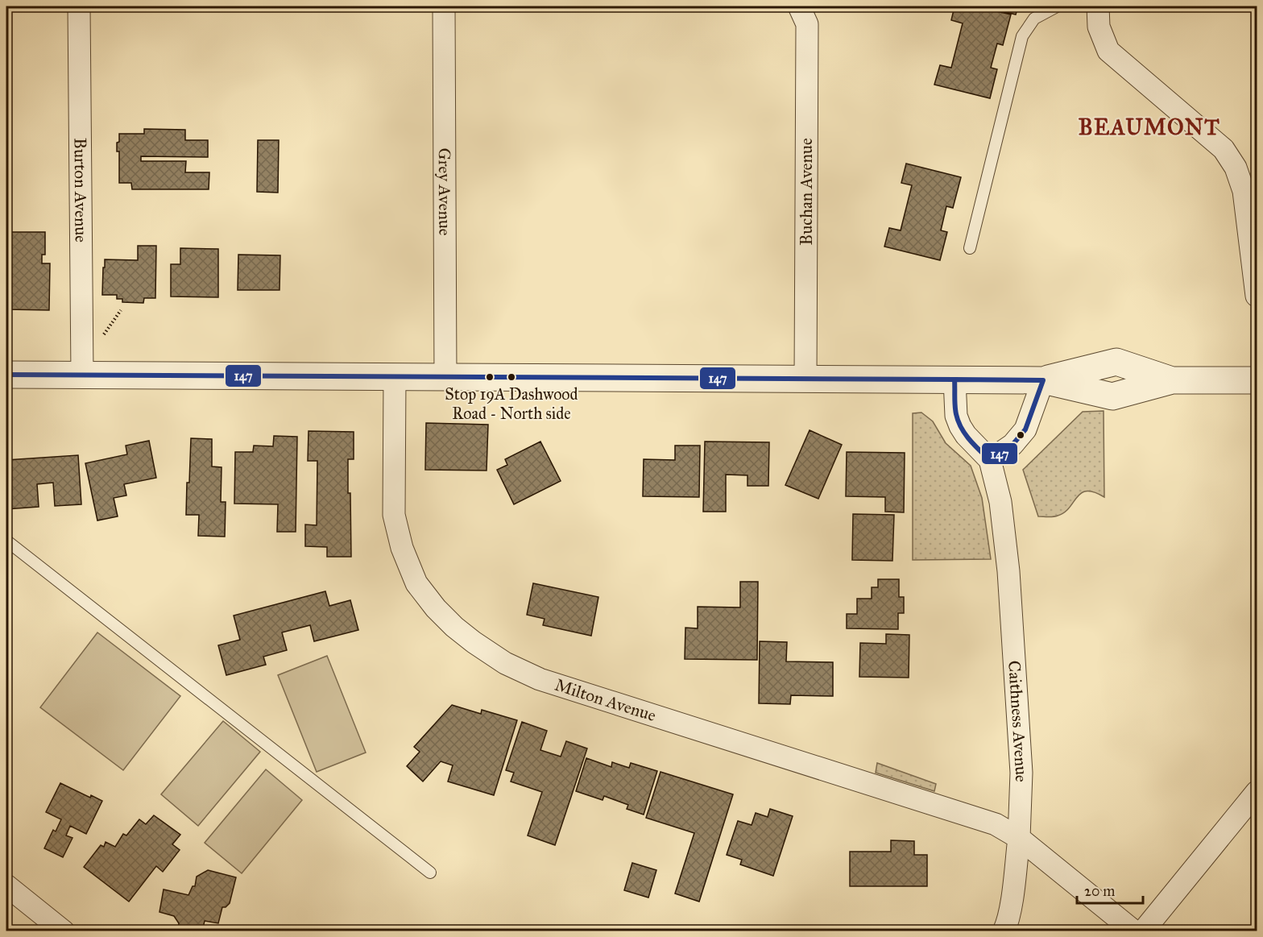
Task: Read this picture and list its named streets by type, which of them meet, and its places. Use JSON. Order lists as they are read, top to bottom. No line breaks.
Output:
{"streets":{"street":["Burton Avenue","Grey Avenue","Buchan Avenue","Milton Avenue","Caithness Avenue"]},"crossings":[["Milton Avenue","Caithness Avenue"]],"districts":["BEAUMONT"],"places":["Stop 19A Dashwood Road - North side"],"lines":["transit line 147"],"scale_bar":"20 m"}
